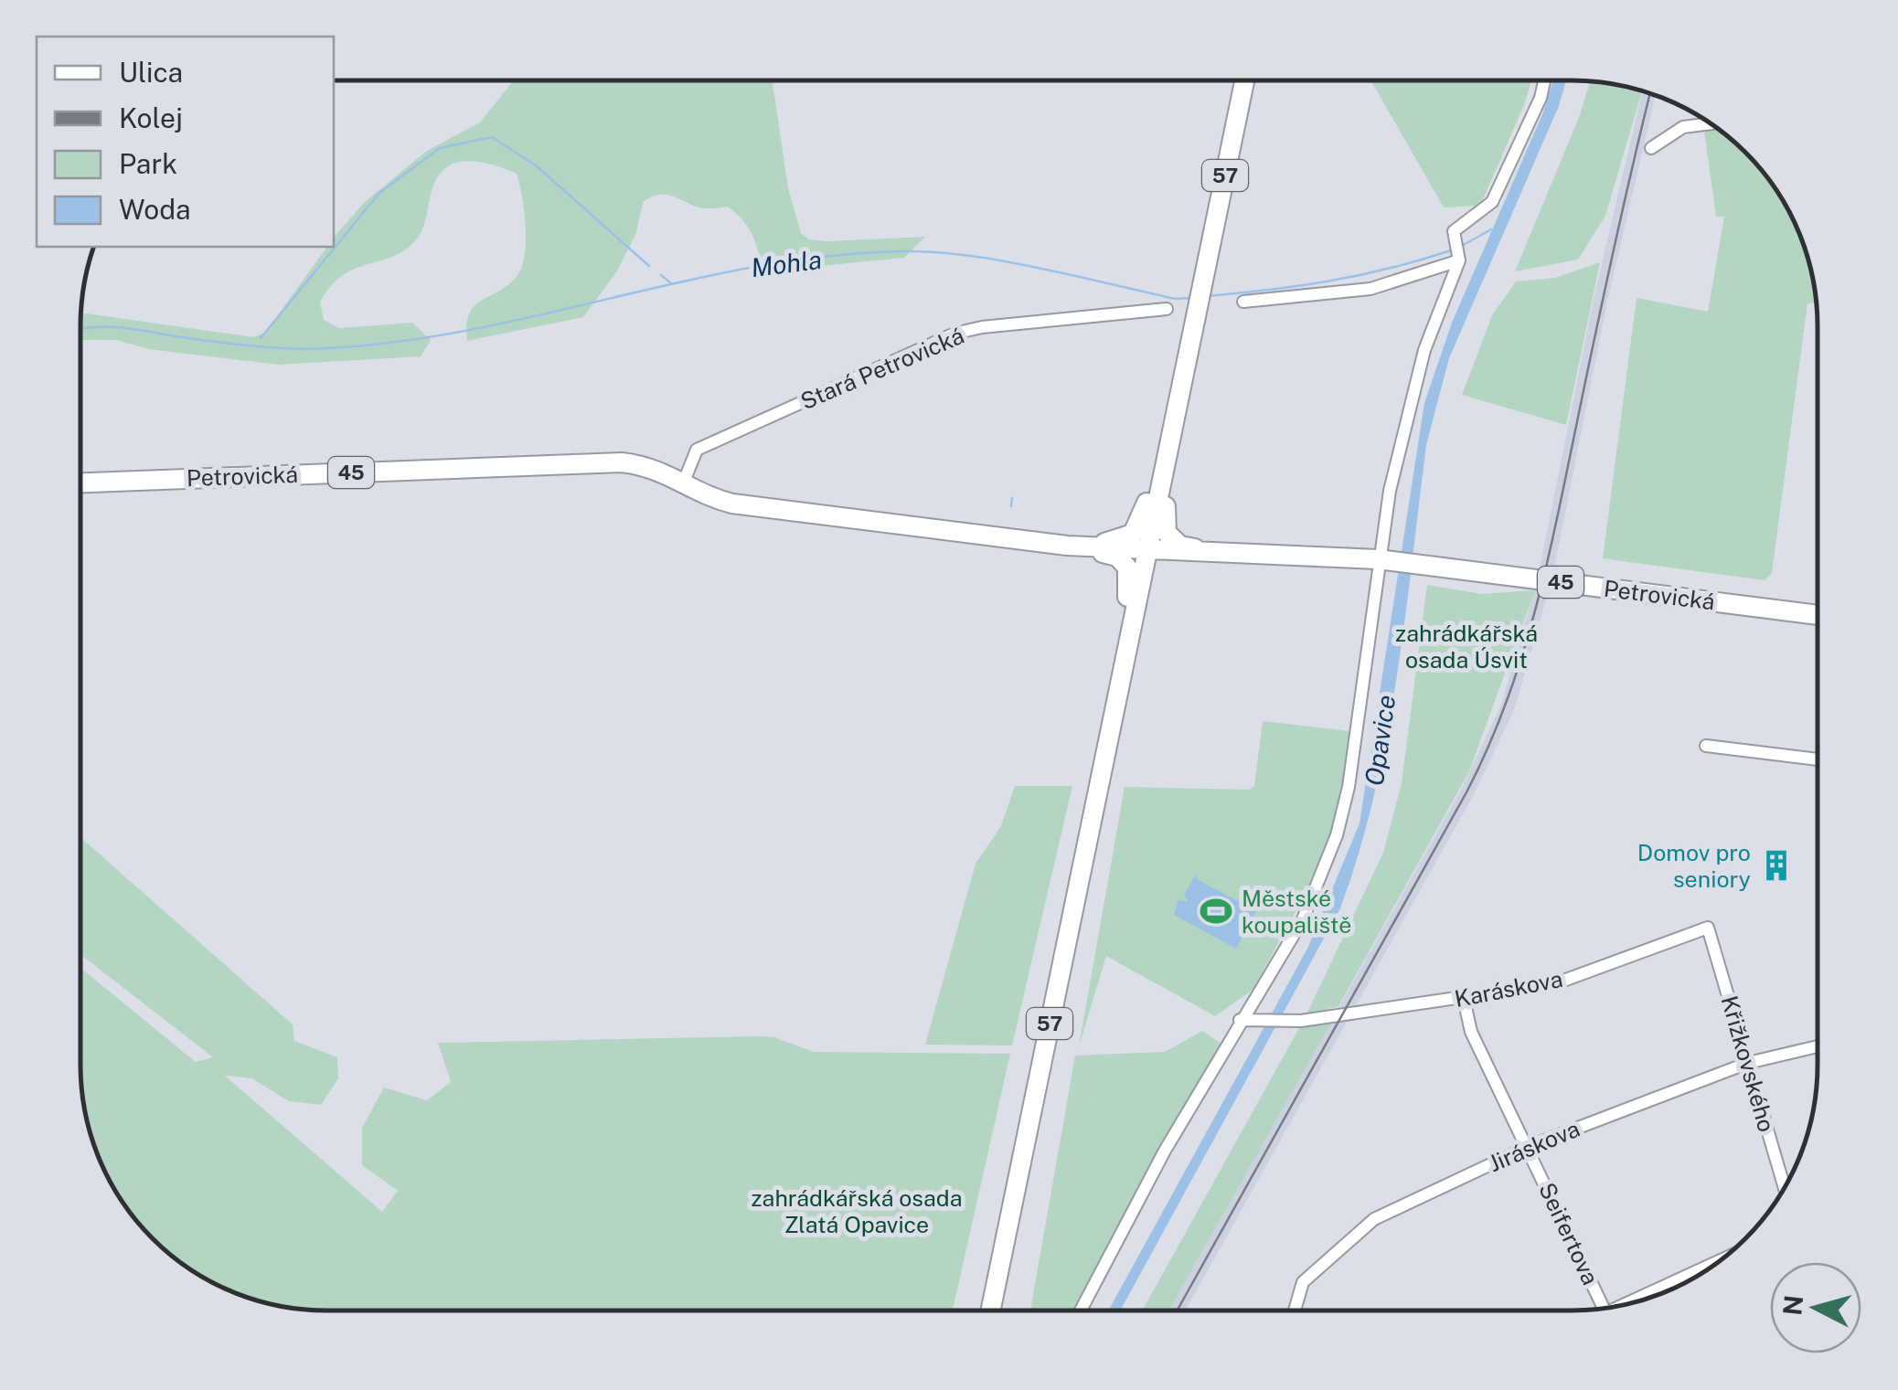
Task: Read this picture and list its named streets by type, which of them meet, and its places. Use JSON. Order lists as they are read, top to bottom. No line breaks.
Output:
{"streets":{"main road":["57","45","Petrovická"],"street":["Stará Petrovická","Karáskova","Křižkovského","Jiráskova","Seifertova"]},"crossings":[["57","45"],["Stará Petrovická","45"],["Stará Petrovická","Petrovická"],["45","Petrovická"],["Karáskova","Křižkovského"],["Karáskova","Seifertova"],["Křižkovského","Jiráskova"],["Jiráskova","Seifertova"]],"water":["Mohla","Opavice"],"parks":["zahrádkářská osada Úsvit","zahrádkářská osada Zlatá Opavice"],"places":{"building":["Domov pro seniory"],"sports":["Městské koupaliště"]},"legend":["Ulica","Kolej","Park","Woda"],"north":"left"}
